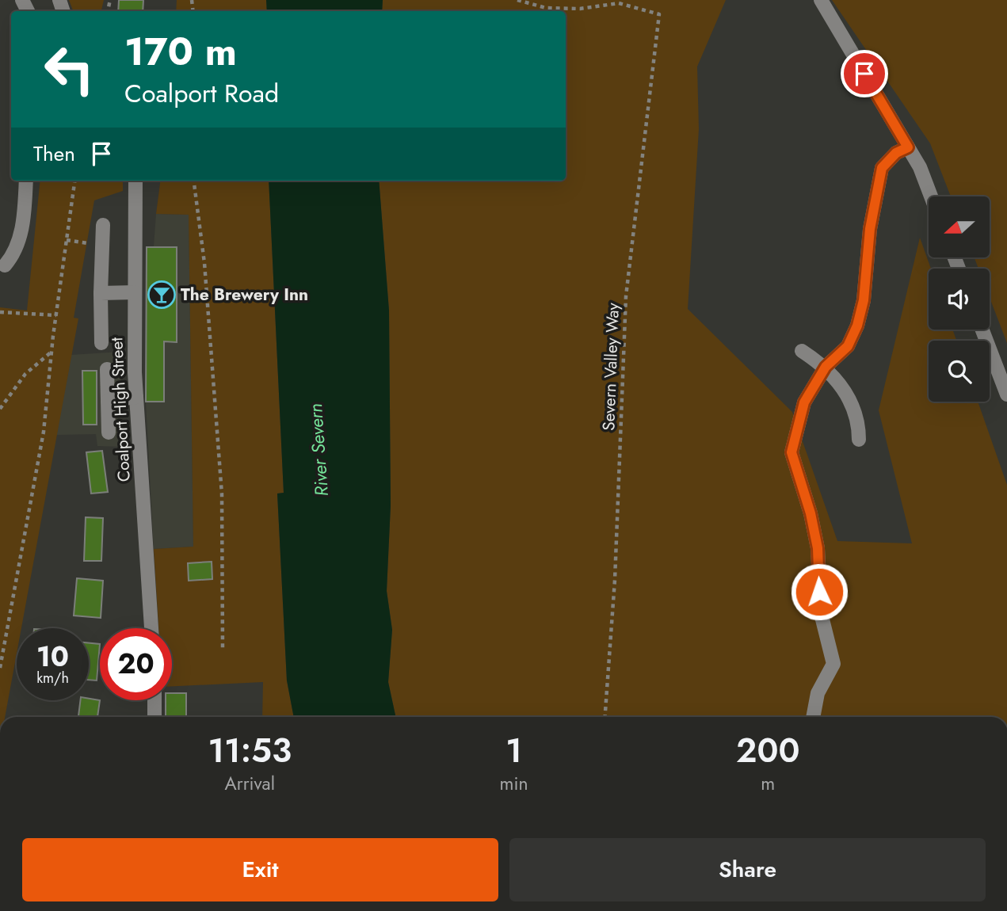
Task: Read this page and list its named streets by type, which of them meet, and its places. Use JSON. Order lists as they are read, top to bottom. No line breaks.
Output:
{"streets":{"street":["Coalport High Street"],"path":["Severn Valley Way"]},"water":["River Severn"],"places":{"bar":["The Brewery Inn"]},"north":"left","page":{"turn":["170 m","Coalport Road"],"then":"Then","speed":"10 km/h","limit":"20","eta":["11:53","Arrival","1","min","200","m"],"buttons":["Exit","Share"]}}
